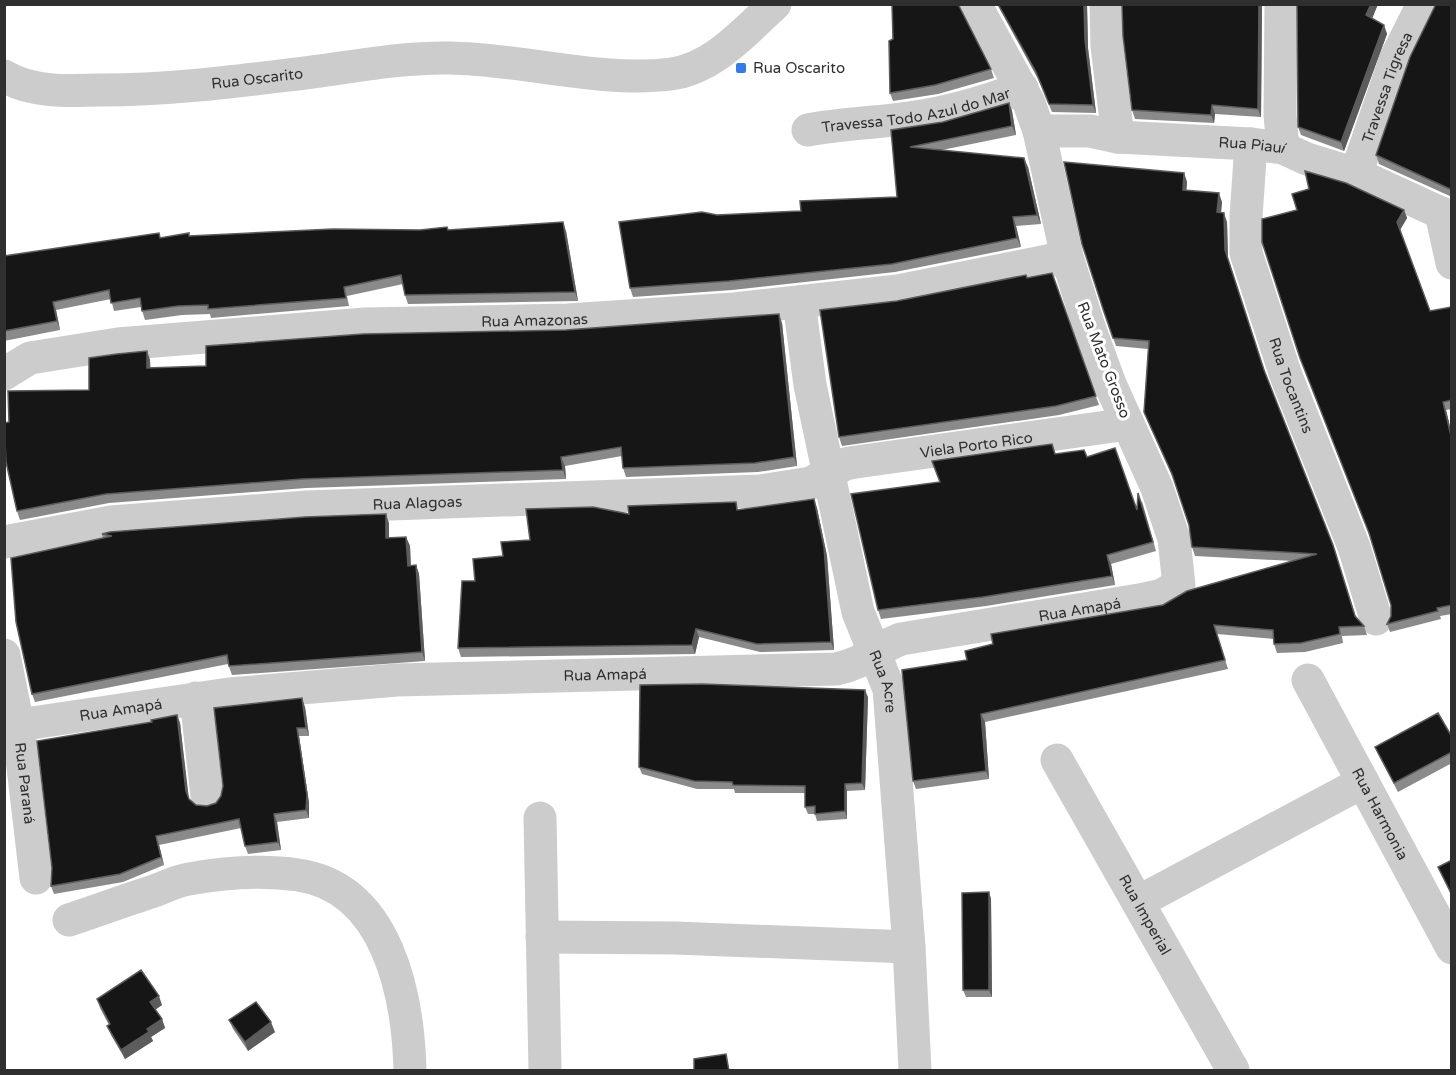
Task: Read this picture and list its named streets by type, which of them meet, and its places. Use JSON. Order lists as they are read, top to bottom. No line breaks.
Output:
{"streets":{"street":["Rua Oscarito","Travessa Tigresa","Travessa Todo Azul do Mar","Rua Piauí","Rua Amazonas","Rua Mato Grosso","Rua Tocantins","Viela Porto Rico","Rua Alagoas","Rua Amapá","Rua Acre","Rua Paraná","Rua Harmonia","Rua Imperial"]},"crossings":[["Travessa Tigresa","Rua Piauí"],["Travessa Todo Azul do Mar","Rua Piauí"],["Travessa Todo Azul do Mar","Rua Mato Grosso"],["Rua Piauí","Rua Mato Grosso"],["Rua Piauí","Rua Tocantins"],["Rua Amazonas","Rua Mato Grosso"],["Rua Amazonas","Rua Acre"],["Rua Mato Grosso","Viela Porto Rico"],["Rua Mato Grosso","Rua Amapá"],["Viela Porto Rico","Rua Alagoas"],["Viela Porto Rico","Rua Acre"],["Rua Alagoas","Rua Acre"],["Rua Amapá","Rua Acre"],["Rua Amapá","Rua Paraná"]],"places":{"transit":["Rua Oscarito"]}}
